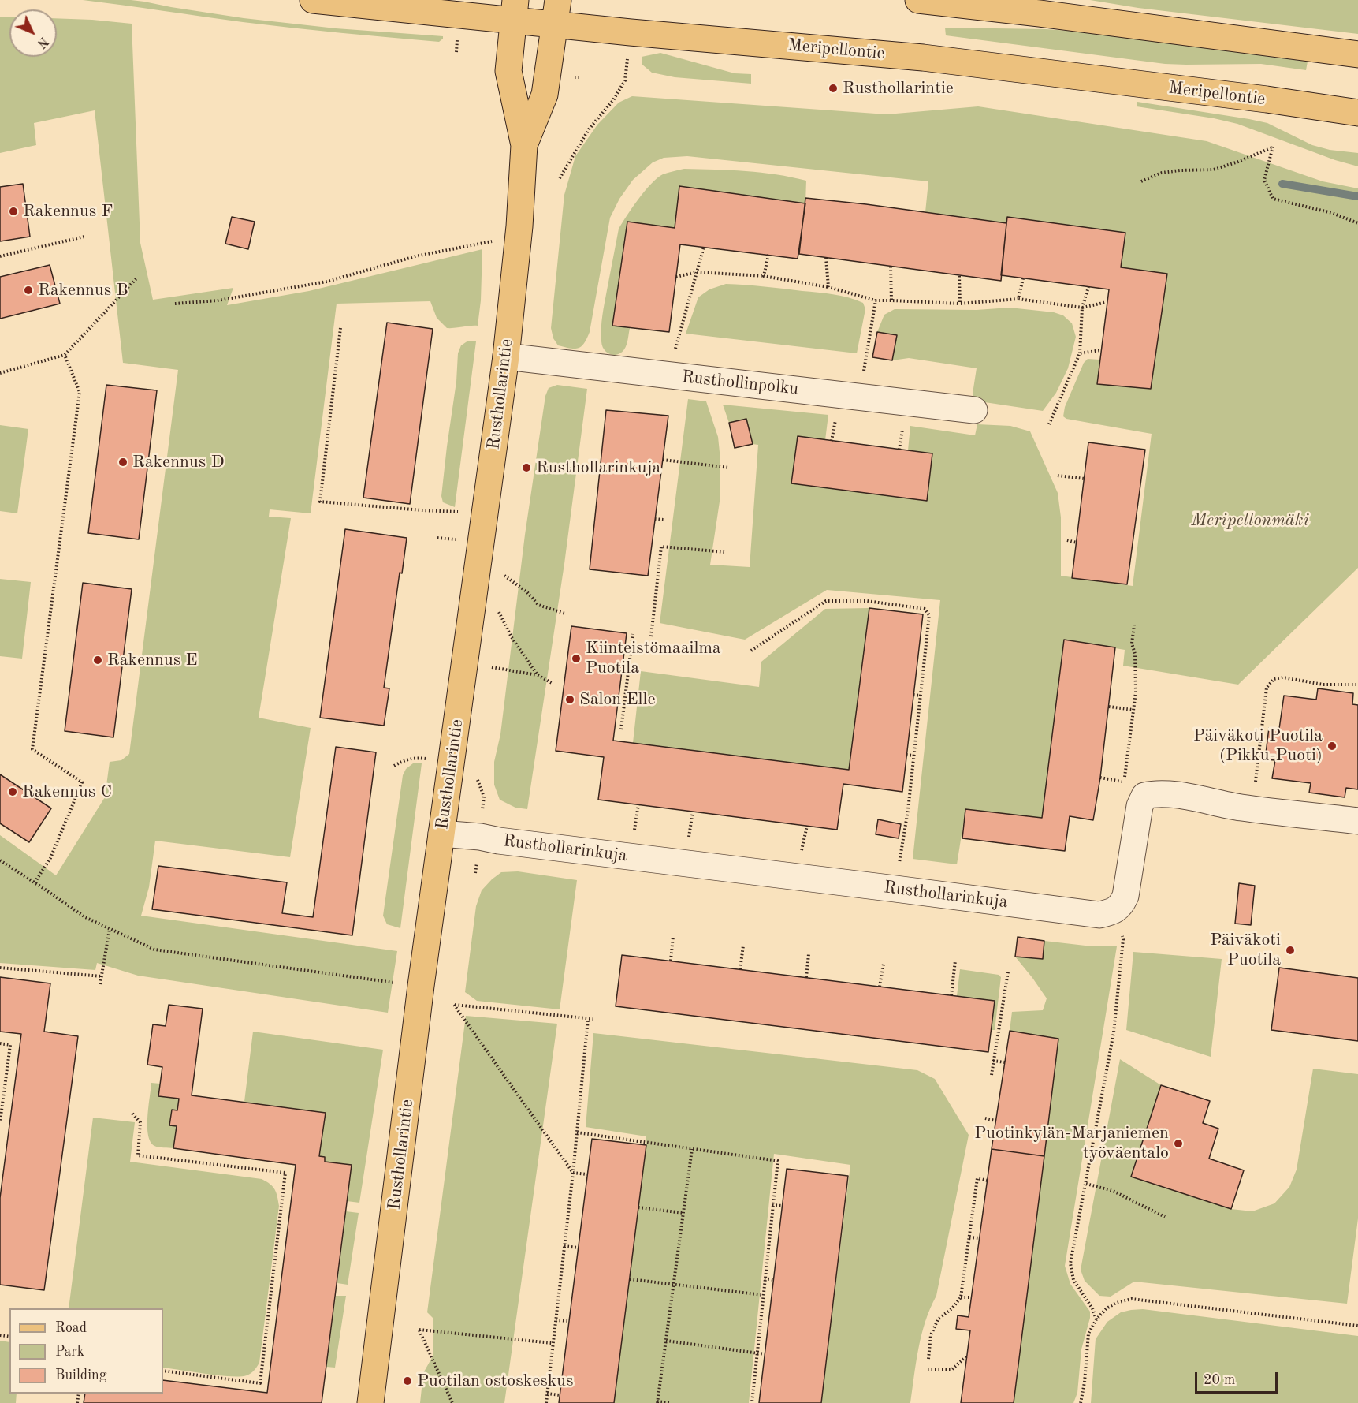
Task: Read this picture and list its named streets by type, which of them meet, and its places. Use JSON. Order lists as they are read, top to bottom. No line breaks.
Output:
{"streets":{"main road":["Meripellontie","Rusthollarintie"],"street":["Rusthollinpolku","Rusthollarinkuja"]},"crossings":[["Meripellontie","Rusthollarintie"],["Rusthollinpolku","Rusthollarintie"],["Rusthollarintie","Rusthollarinkuja"]],"parks":["Meripellonmäki"],"places":["Rusthollarintie","Rakennus F","Rakennus B","Rakennus D","Rusthollarinkuja","Kiinteistömaailma Puotila","Rakennus E","Salon Elle","Päiväkoti Puotila (Pikku-Puoti)","Rakennus C","Päiväkoti Puotila","Puotinkylän-Marjaniemen työväentalo","Puotilan ostoskeskus"],"legend":["Road","Park","Building"],"scale_bar":"20 m","north":"bottom right"}
